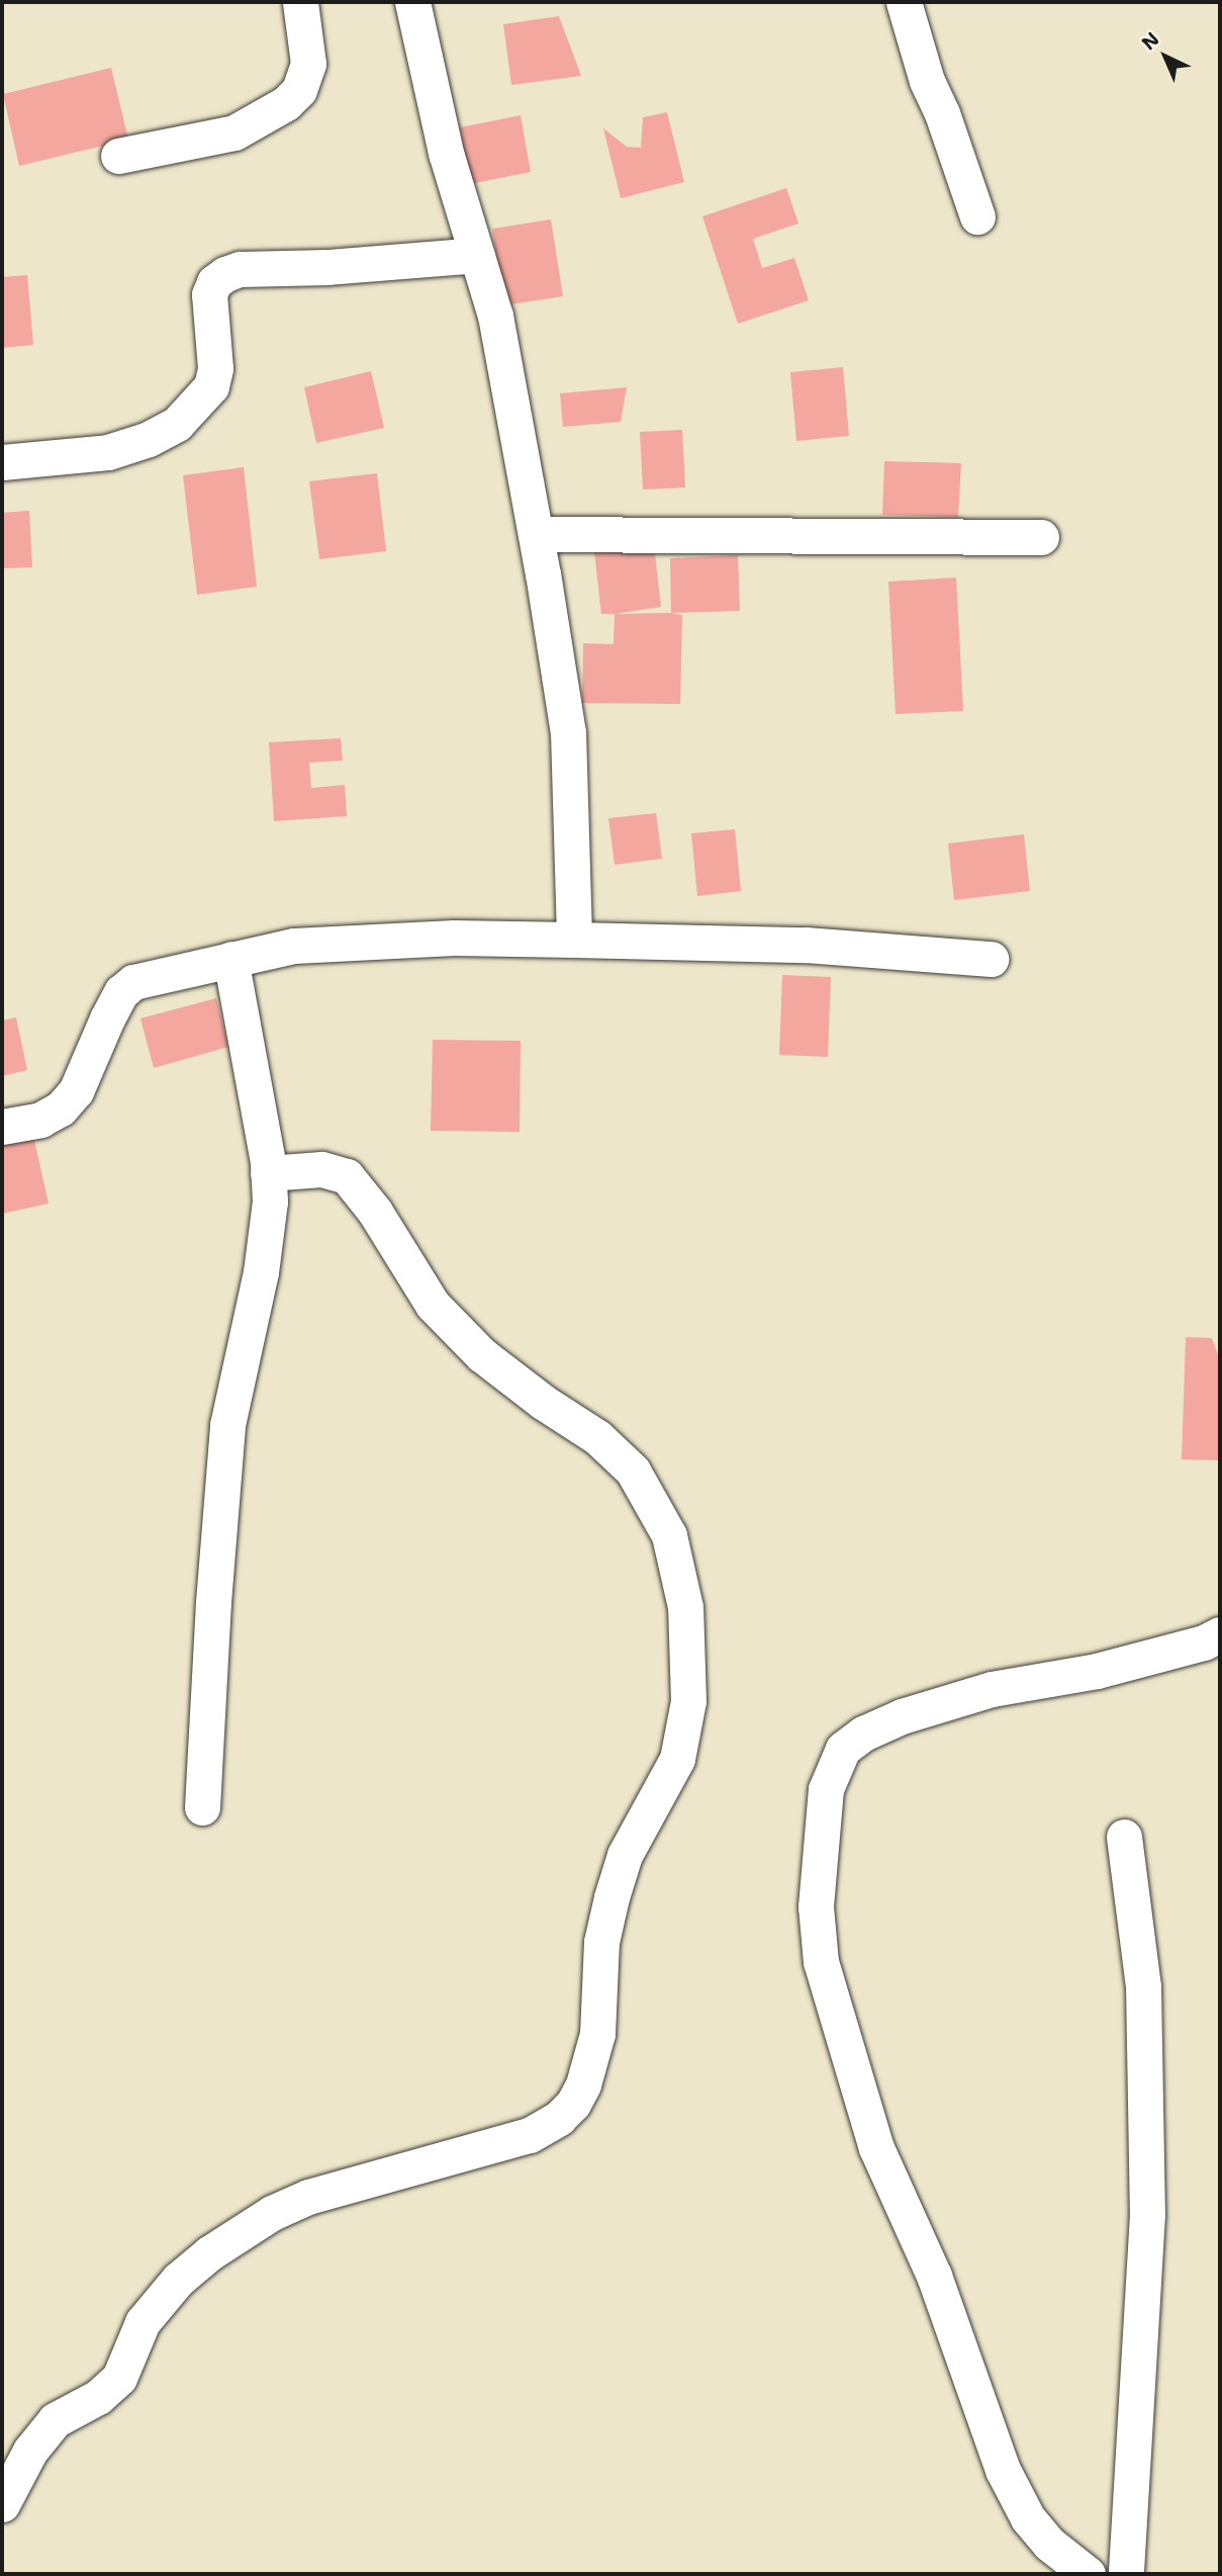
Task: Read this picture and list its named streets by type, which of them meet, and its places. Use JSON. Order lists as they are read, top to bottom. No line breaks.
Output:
{"north":"top left"}
